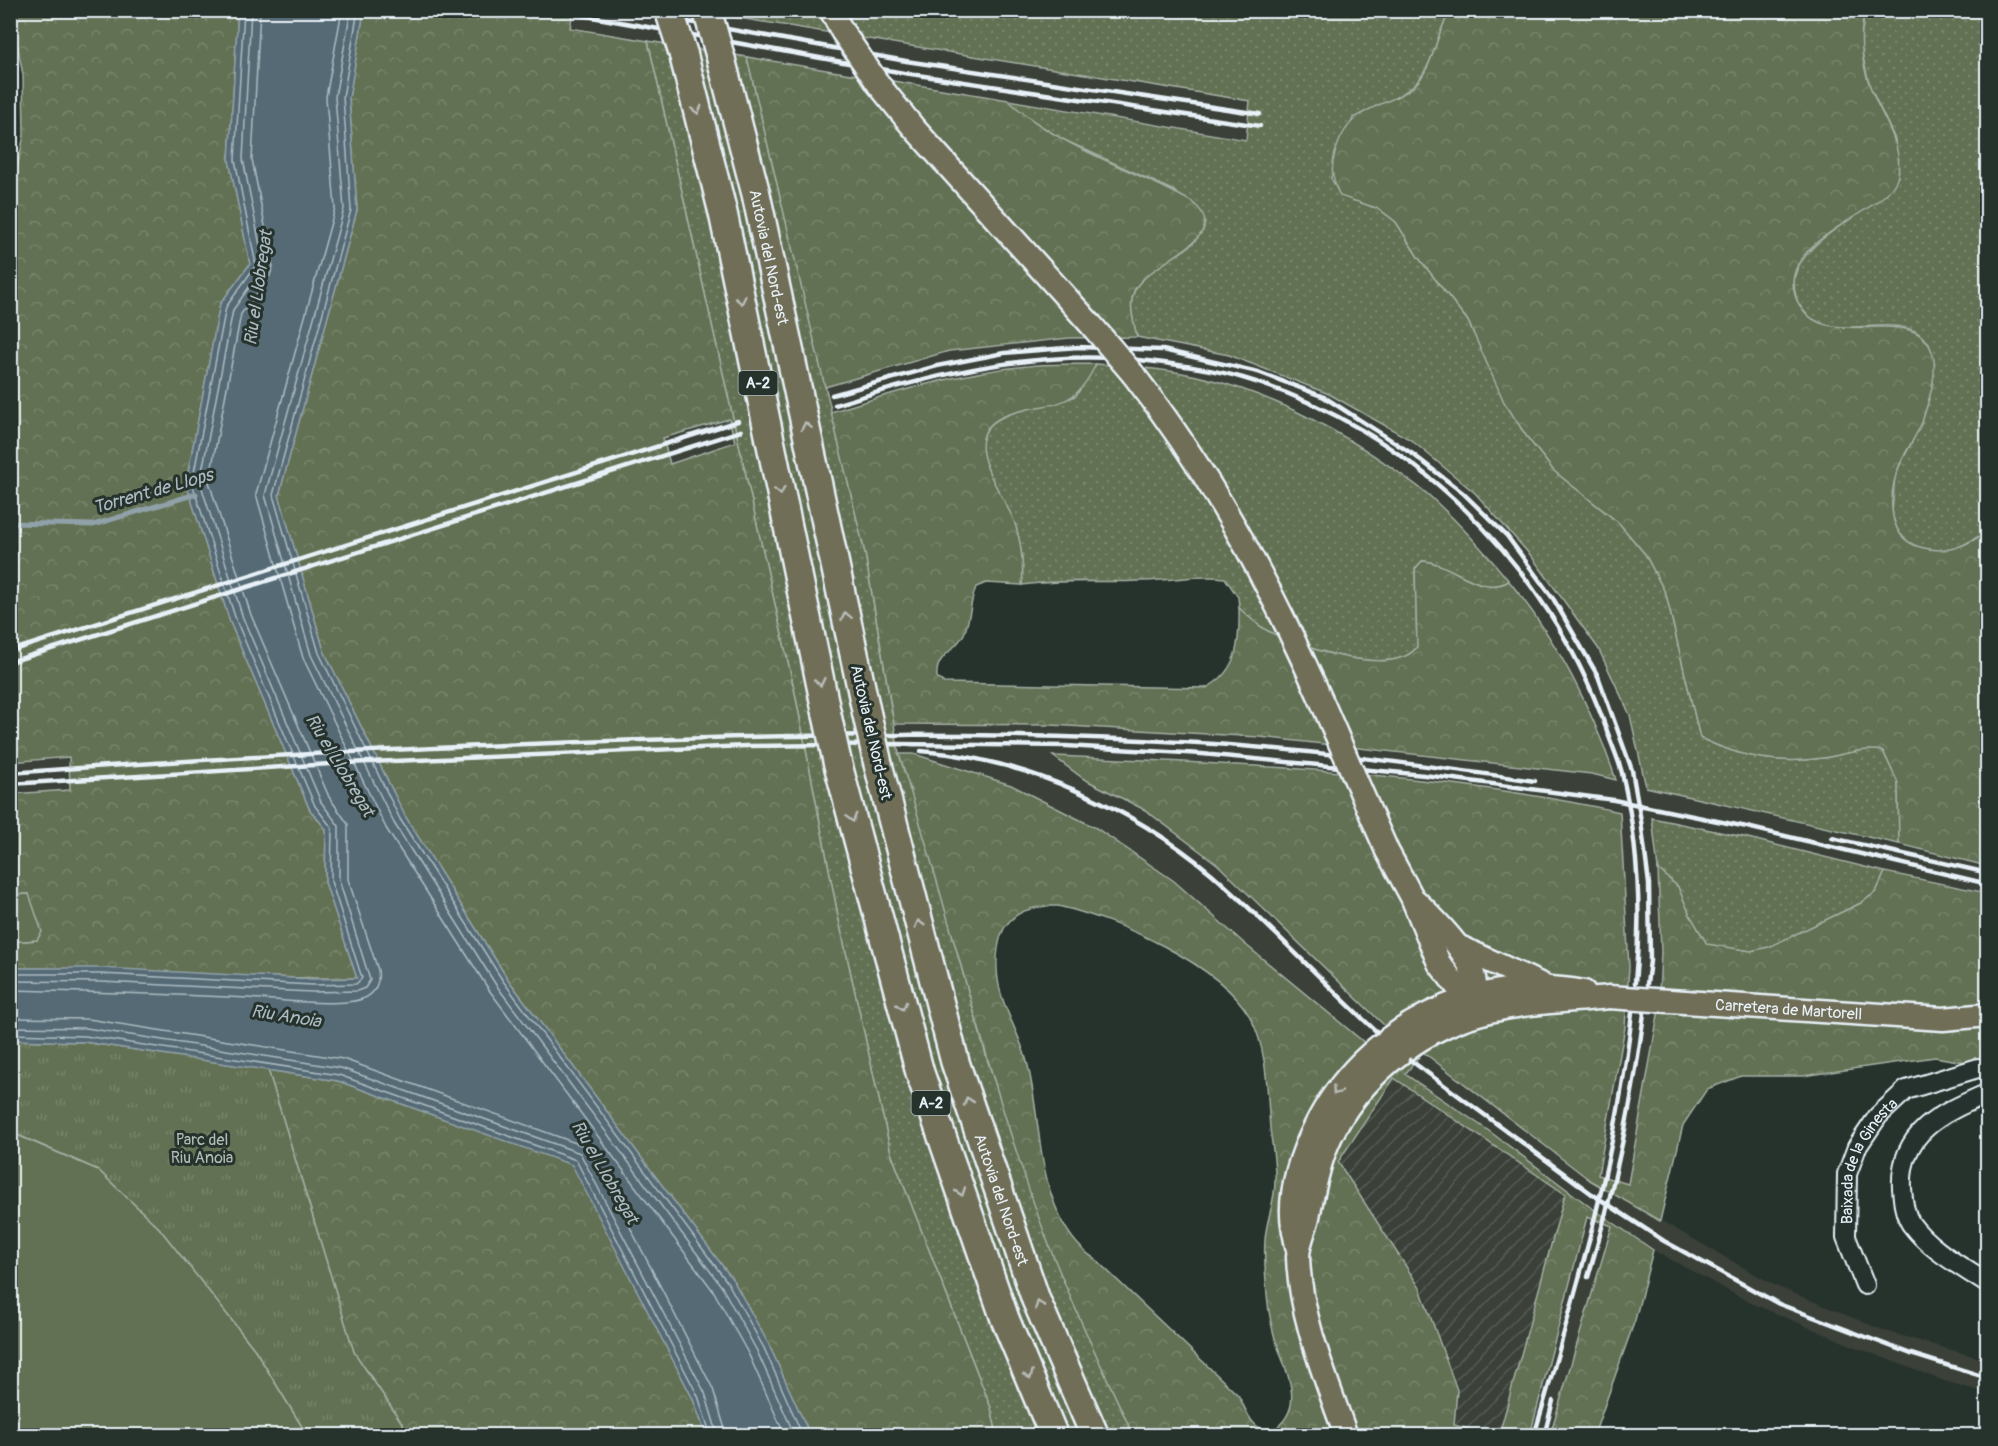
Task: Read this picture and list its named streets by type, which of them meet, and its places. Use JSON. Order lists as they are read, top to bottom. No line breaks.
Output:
{"streets":{"highway":["Autovia del Nord-est","A-2"],"main road":["Carretera de Martorell"],"street":["Baixada de la Ginesta"]},"water":["Riu el Llobregat","Torrent de Llops","Riu Anoia"],"parks":["Parc del Riu Anoia"]}
